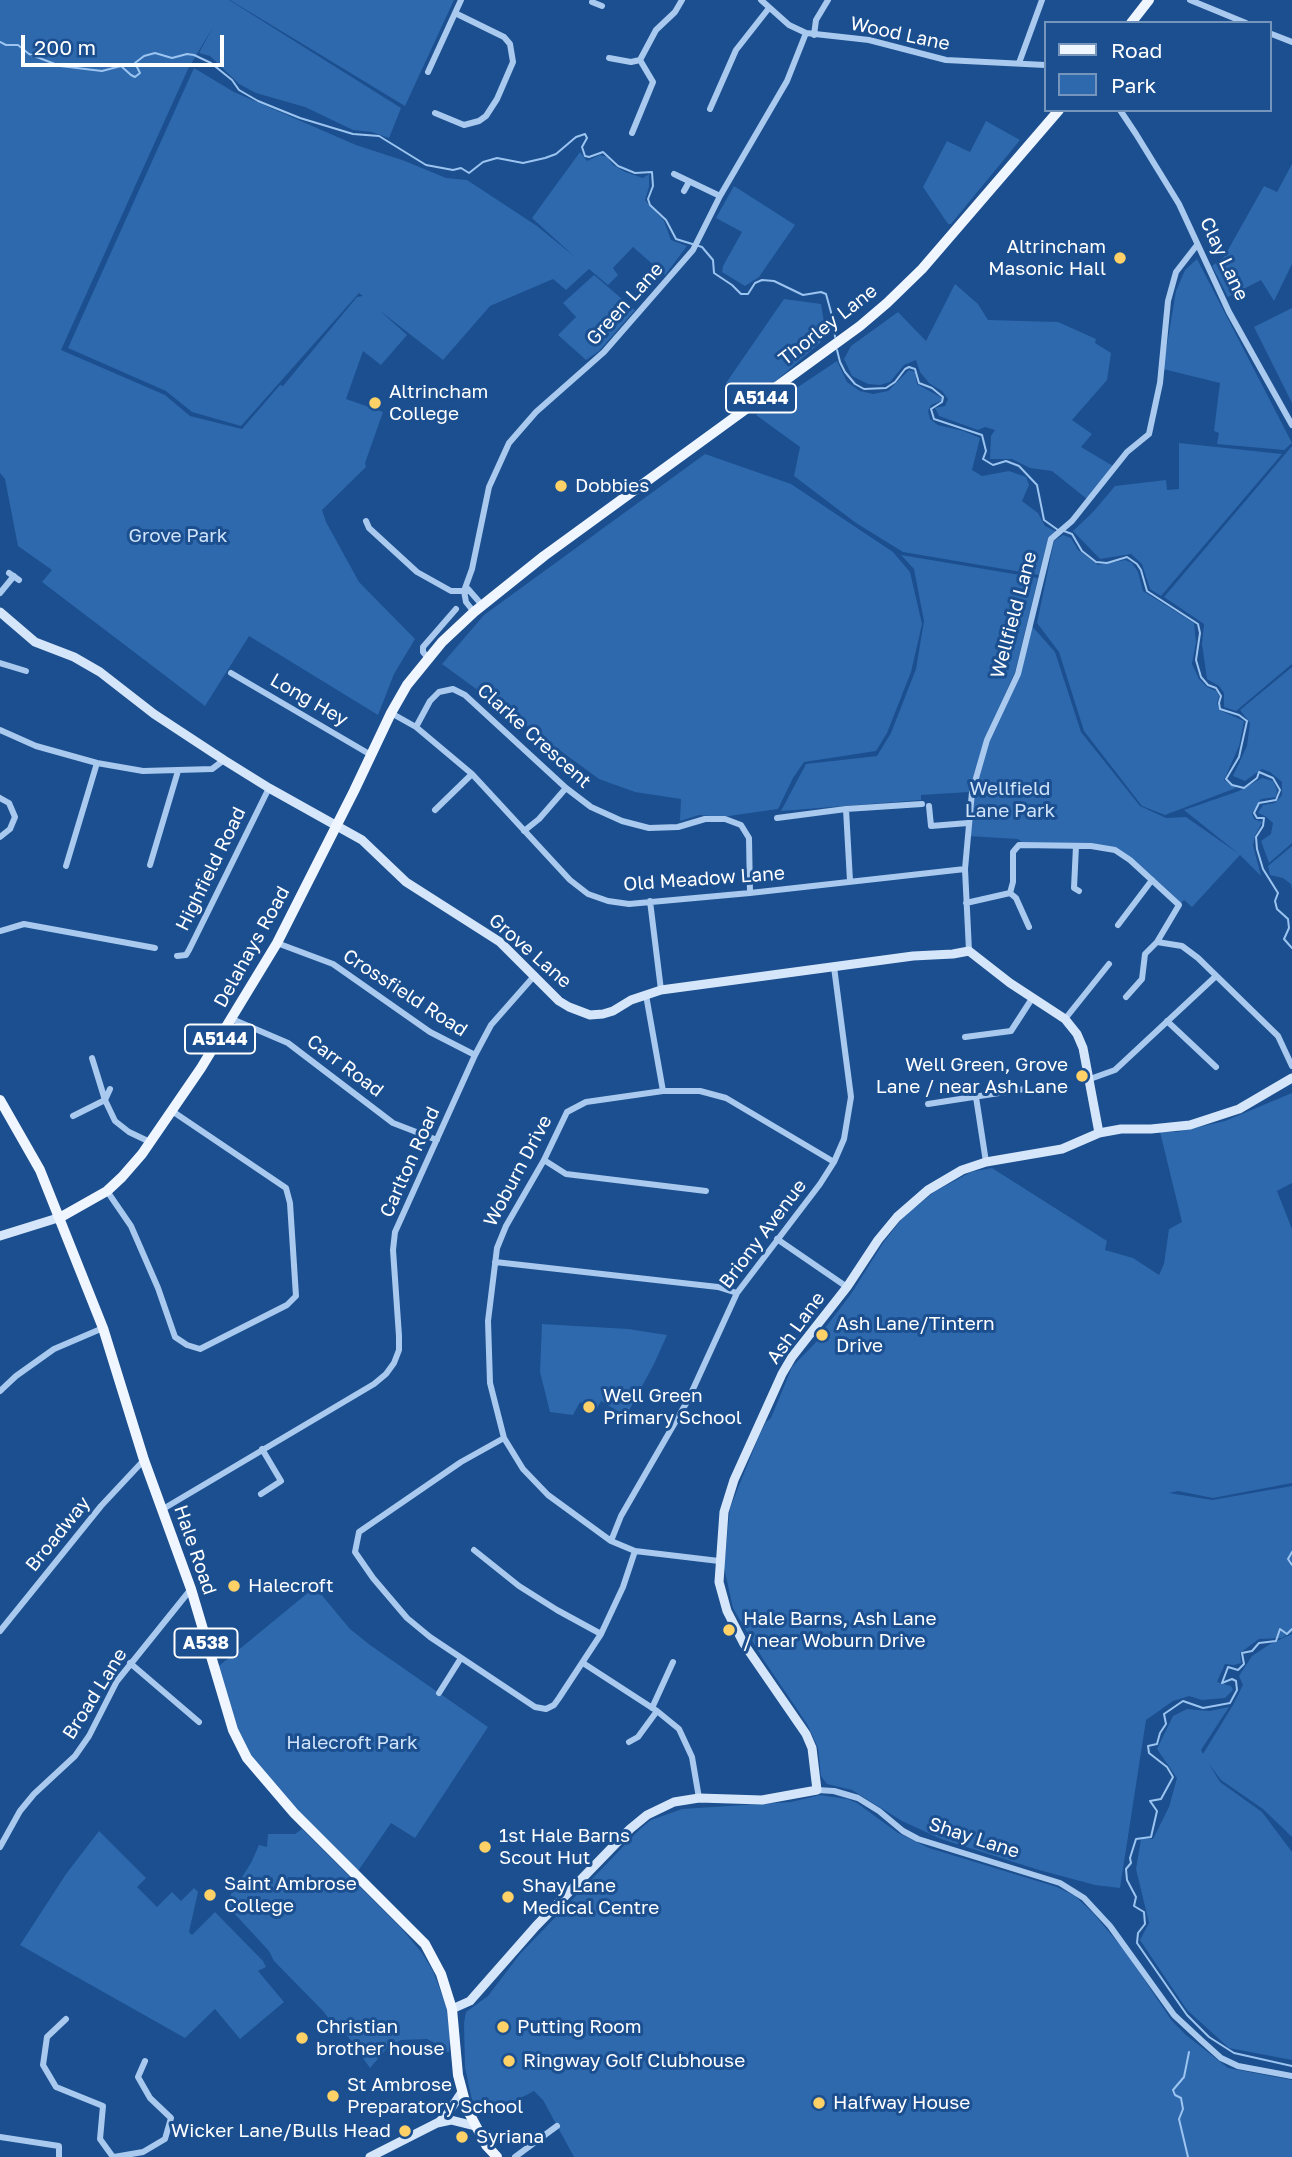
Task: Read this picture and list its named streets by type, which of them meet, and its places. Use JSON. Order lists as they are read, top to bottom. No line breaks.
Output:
{"streets":{"main road":["Thorley Lane","A5144","Delahays Road","Hale Road","A538"],"street":["Wood Lane","Clay Lane","Green Lane","Wellfield Lane","Long Hey","Clarke Crescent","Highfield Road","Old Meadow Lane","Grove Lane","Crossfield Road","Carr Road","Carlton Road","Woburn Drive","Briony Avenue","Ash Lane","Broadway","Broad Lane","Shay Lane"]},"crossings":[["Wood Lane","Green Lane"],["Clay Lane","Wellfield Lane"],["Thorley Lane","Delahays Road"],["Wellfield Lane","Old Meadow Lane"],["Wellfield Lane","Grove Lane"],["Long Hey","Delahays Road"],["Clarke Crescent","Old Meadow Lane"],["Highfield Road","Grove Lane"],["Old Meadow Lane","Delahays Road"],["Delahays Road","Grove Lane"],["Delahays Road","Crossfield Road"],["Delahays Road","Carr Road"],["Delahays Road","Hale Road"],["Grove Lane","Carlton Road"],["Grove Lane","Briony Avenue"],["Crossfield Road","Carlton Road"],["Carr Road","Carlton Road"],["Carlton Road","Hale Road"],["Woburn Drive","Briony Avenue"],["Woburn Drive","Ash Lane"],["Ash Lane","Shay Lane"],["Broadway","Hale Road"],["Hale Road","Broad Lane"],["Hale Road","Shay Lane"]],"parks":["Grove Park","Wellfield Lane Park","Halecroft Park"],"places":["Altrincham Masonic Hall","Altrincham College","Dobbies","Well Green, Grove Lane / near Ash Lane","Ash Lane/Tintern Drive","Well Green Primary School","Halecroft","Hale Barns, Ash Lane / near Woburn Drive","1st Hale Barns Scout Hut","Saint Ambrose College","Shay Lane Medical Centre","Putting Room","Christian brother house","Ringway Golf Clubhouse","St Ambrose Preparatory School","Halfway House","Wicker Lane/Bulls Head","Syriana"],"legend":["Road","Park"],"scale_bar":"200 m"}
